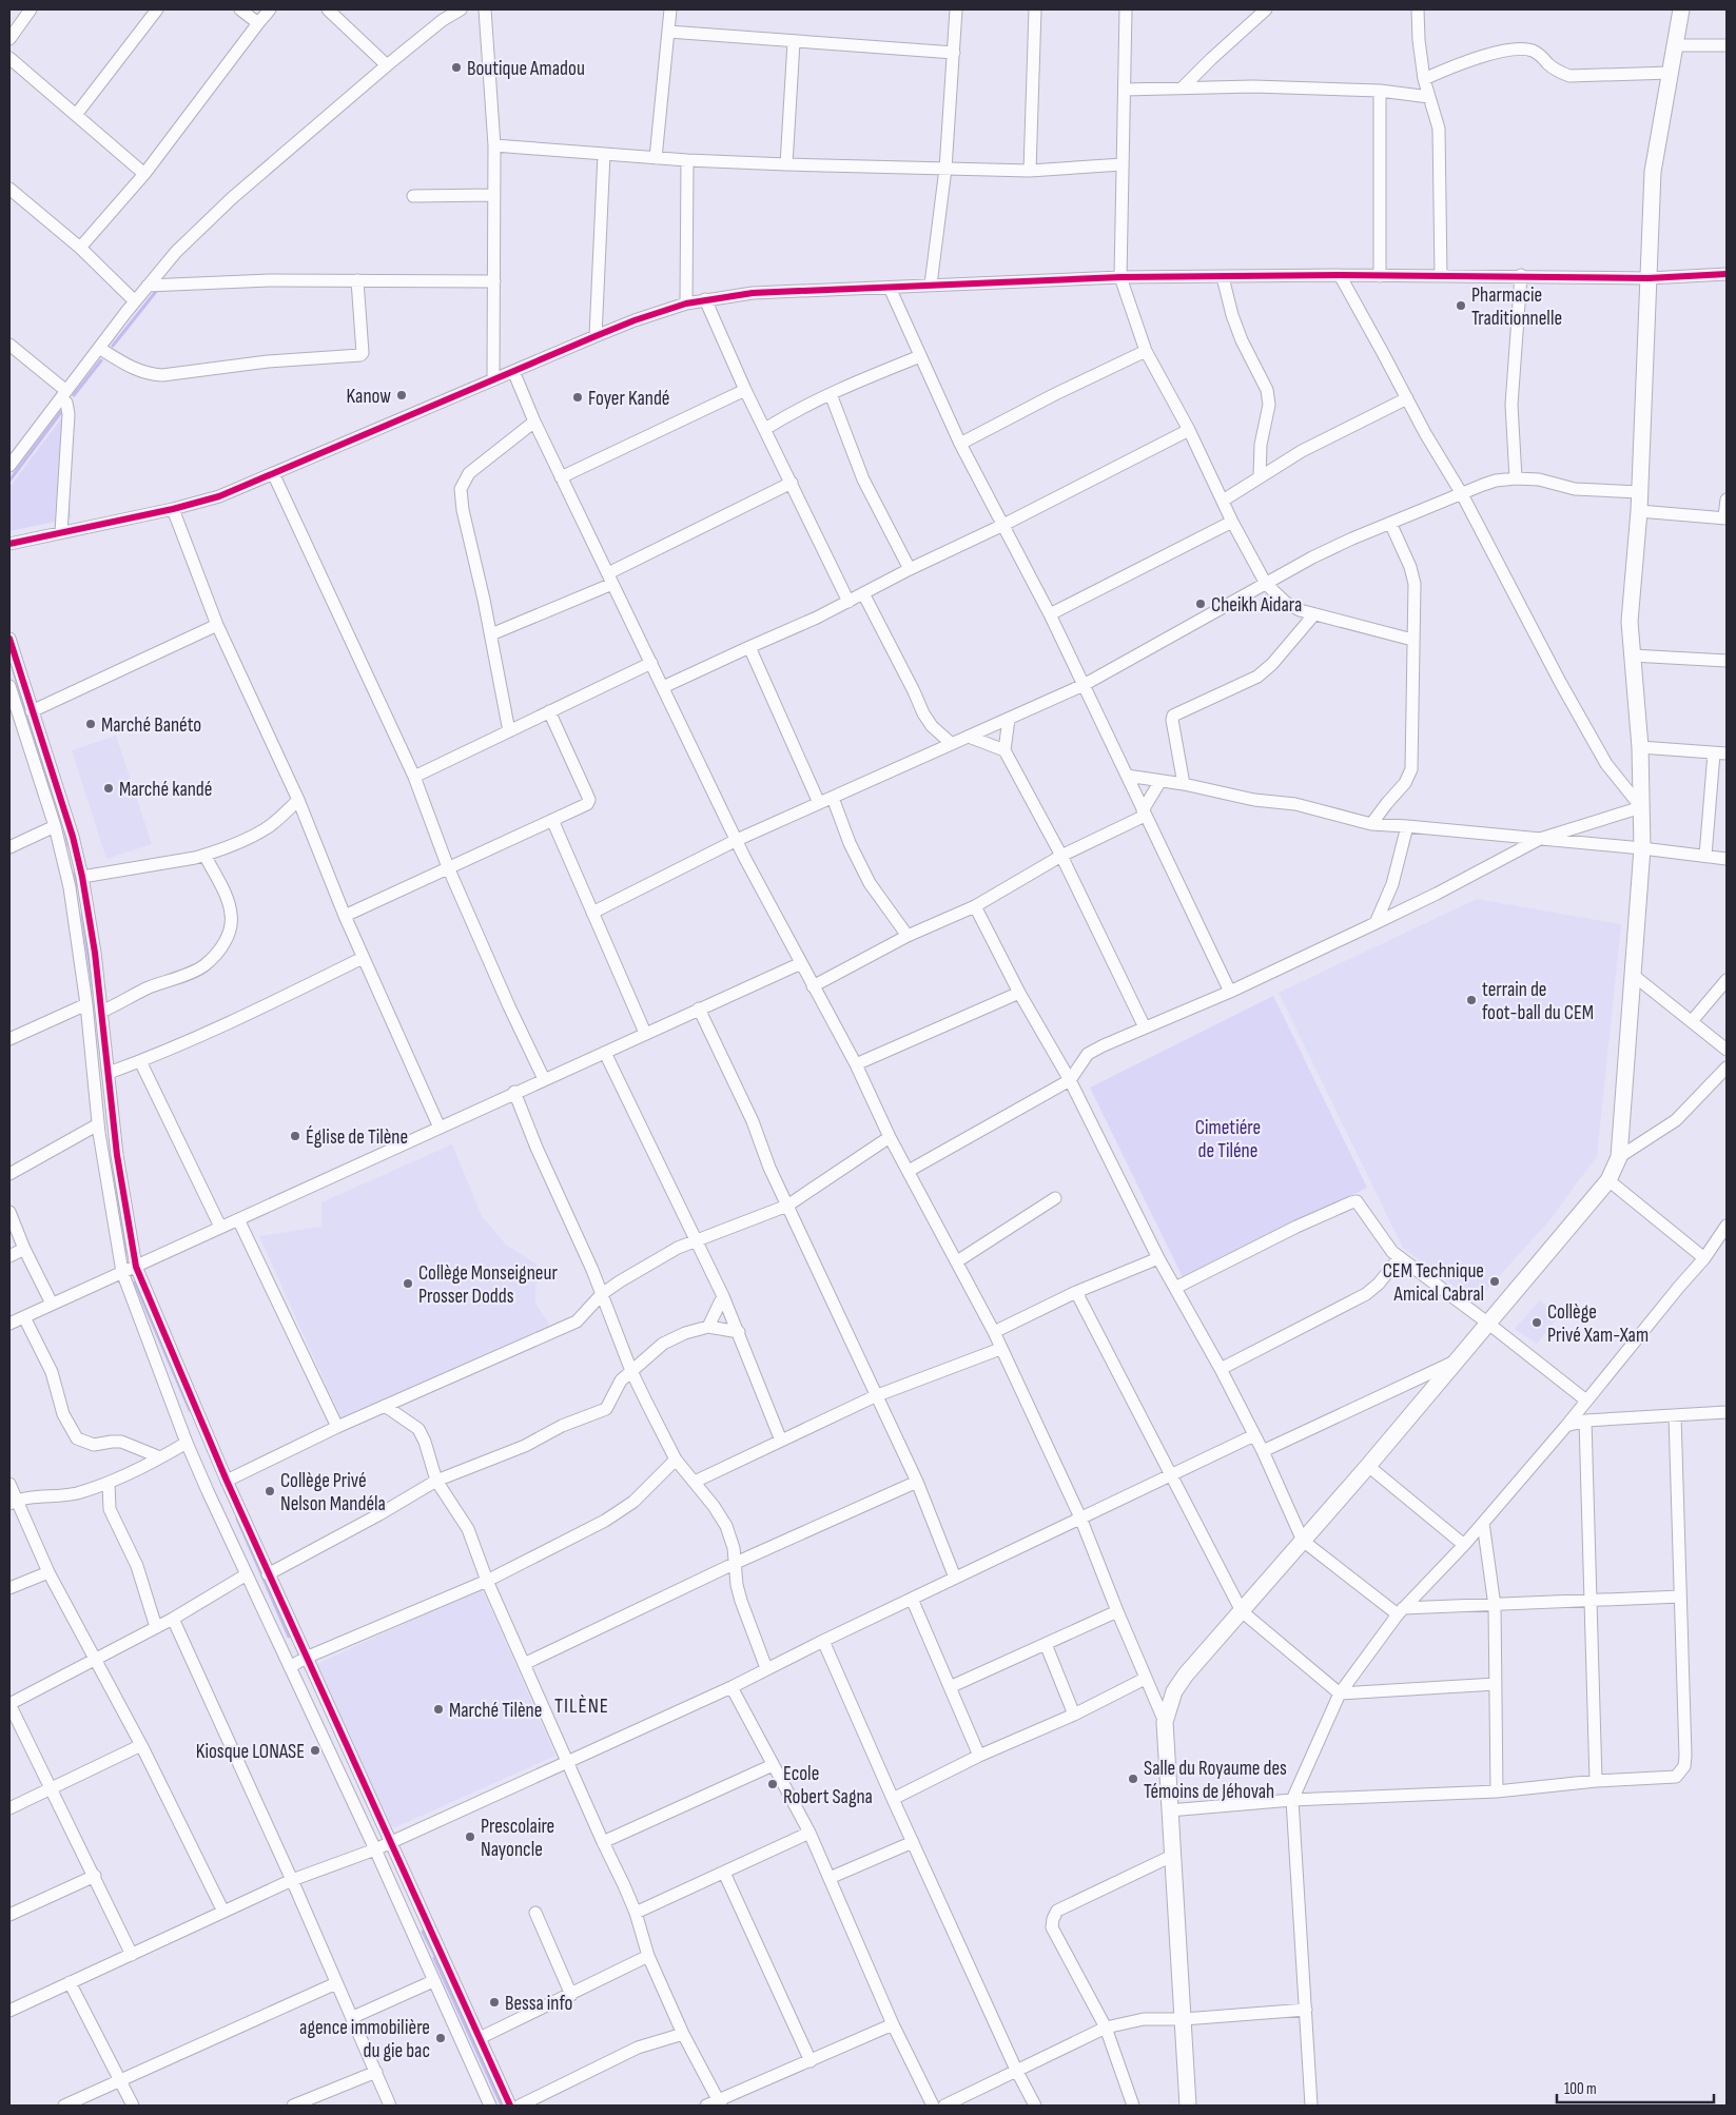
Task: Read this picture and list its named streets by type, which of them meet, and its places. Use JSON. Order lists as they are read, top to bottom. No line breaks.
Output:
{"districts":["TILÈNE"],"parks":["Cimetiére de Tiléne"],"places":["Boutique Amadou","Pharmacie Traditionnelle","Kanow","Foyer Kandé","Cheikh Aidara","Marché Banéto","Marché kandé","terrain de foot-ball du CEM","Église de Tilène","CEM Technique Amical Cabral","Collège Monseigneur Prosser Dodds","Collège Privé Xam-Xam","Collège Privé Nelson Mandéla","Marché Tilène","Kiosque LONASE","Salle du Royaume des Témoins de Jéhovah","Ecole Robert Sagna","Prescolaire Nayoncle","Bessa info","agence immobilière du gie bac"],"scale_bar":"100 m"}
